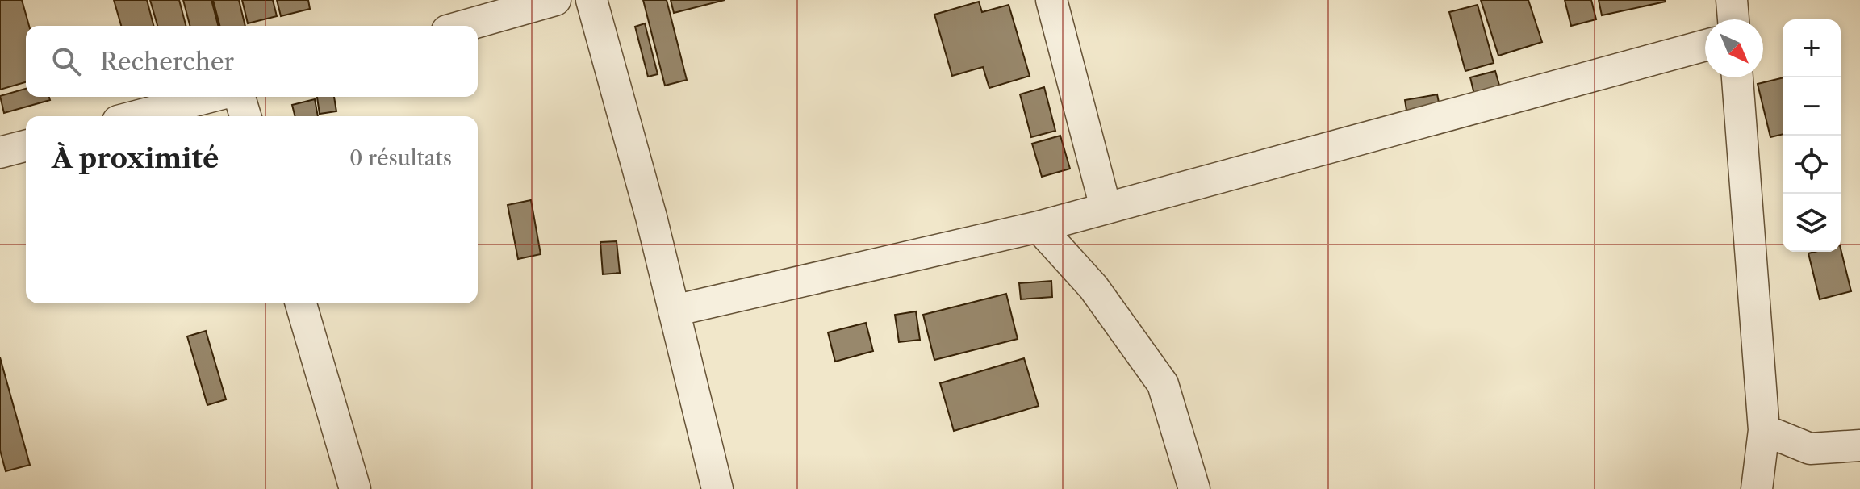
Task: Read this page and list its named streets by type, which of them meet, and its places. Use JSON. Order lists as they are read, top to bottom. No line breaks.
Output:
{"north":"bottom right","page":{"map_buttons":["+","−"],"search":"Rechercher","heading":["À proximité","0 résultats"]}}
